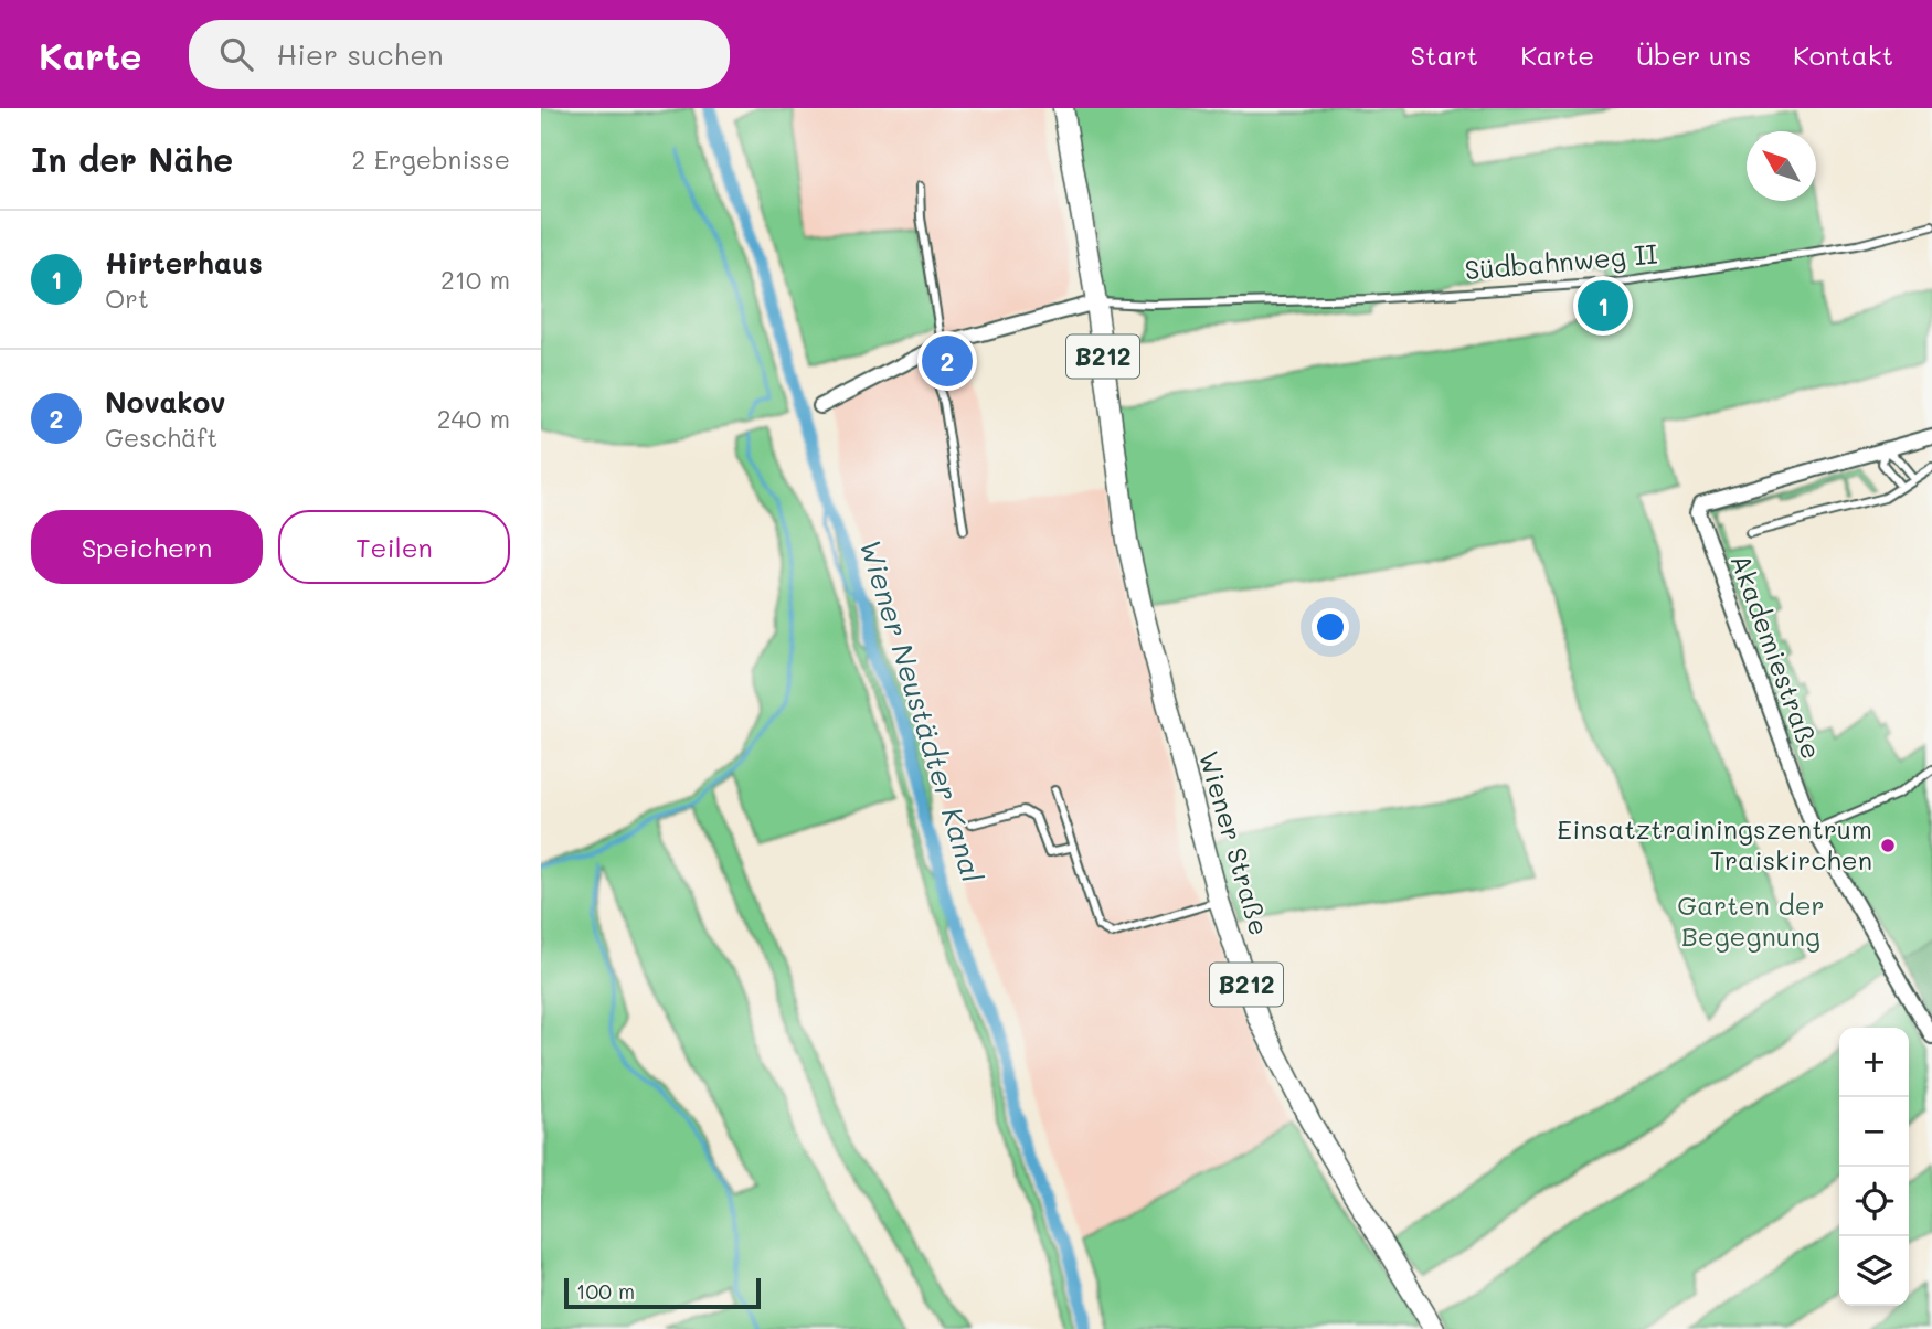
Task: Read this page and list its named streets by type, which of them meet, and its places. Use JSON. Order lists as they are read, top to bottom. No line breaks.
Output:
{"streets":{"main road":["B212","Wiener Straße"],"street":["Akademiestraße"],"lane":["Südbahnweg II"]},"crossings":[["Südbahnweg II","B212"],["Südbahnweg II","Wiener Straße"],["B212","Wiener Straße"]],"water":["Wiener Neustädter Kanal"],"parks":["Garten der Begegnung"],"places":["Einsatztrainingszentrum Traiskirchen"],"scale_bar":"100 m","north":"top left","page":{"header":"Karte","search":"Hier suchen","nav":["Start","Karte","Über uns","Kontakt"],"heading":["In der Nähe","2 Ergebnisse"],"list":[{"mark":"1","name":"Hirterhaus","note":"Ort","value":"210 m"},{"mark":"2","name":"Novakov","note":"Geschäft","value":"240 m"}],"pins":["1","2"],"buttons":["Speichern","Teilen"],"map_buttons":["+","−"],"scale":"100 m"}}
